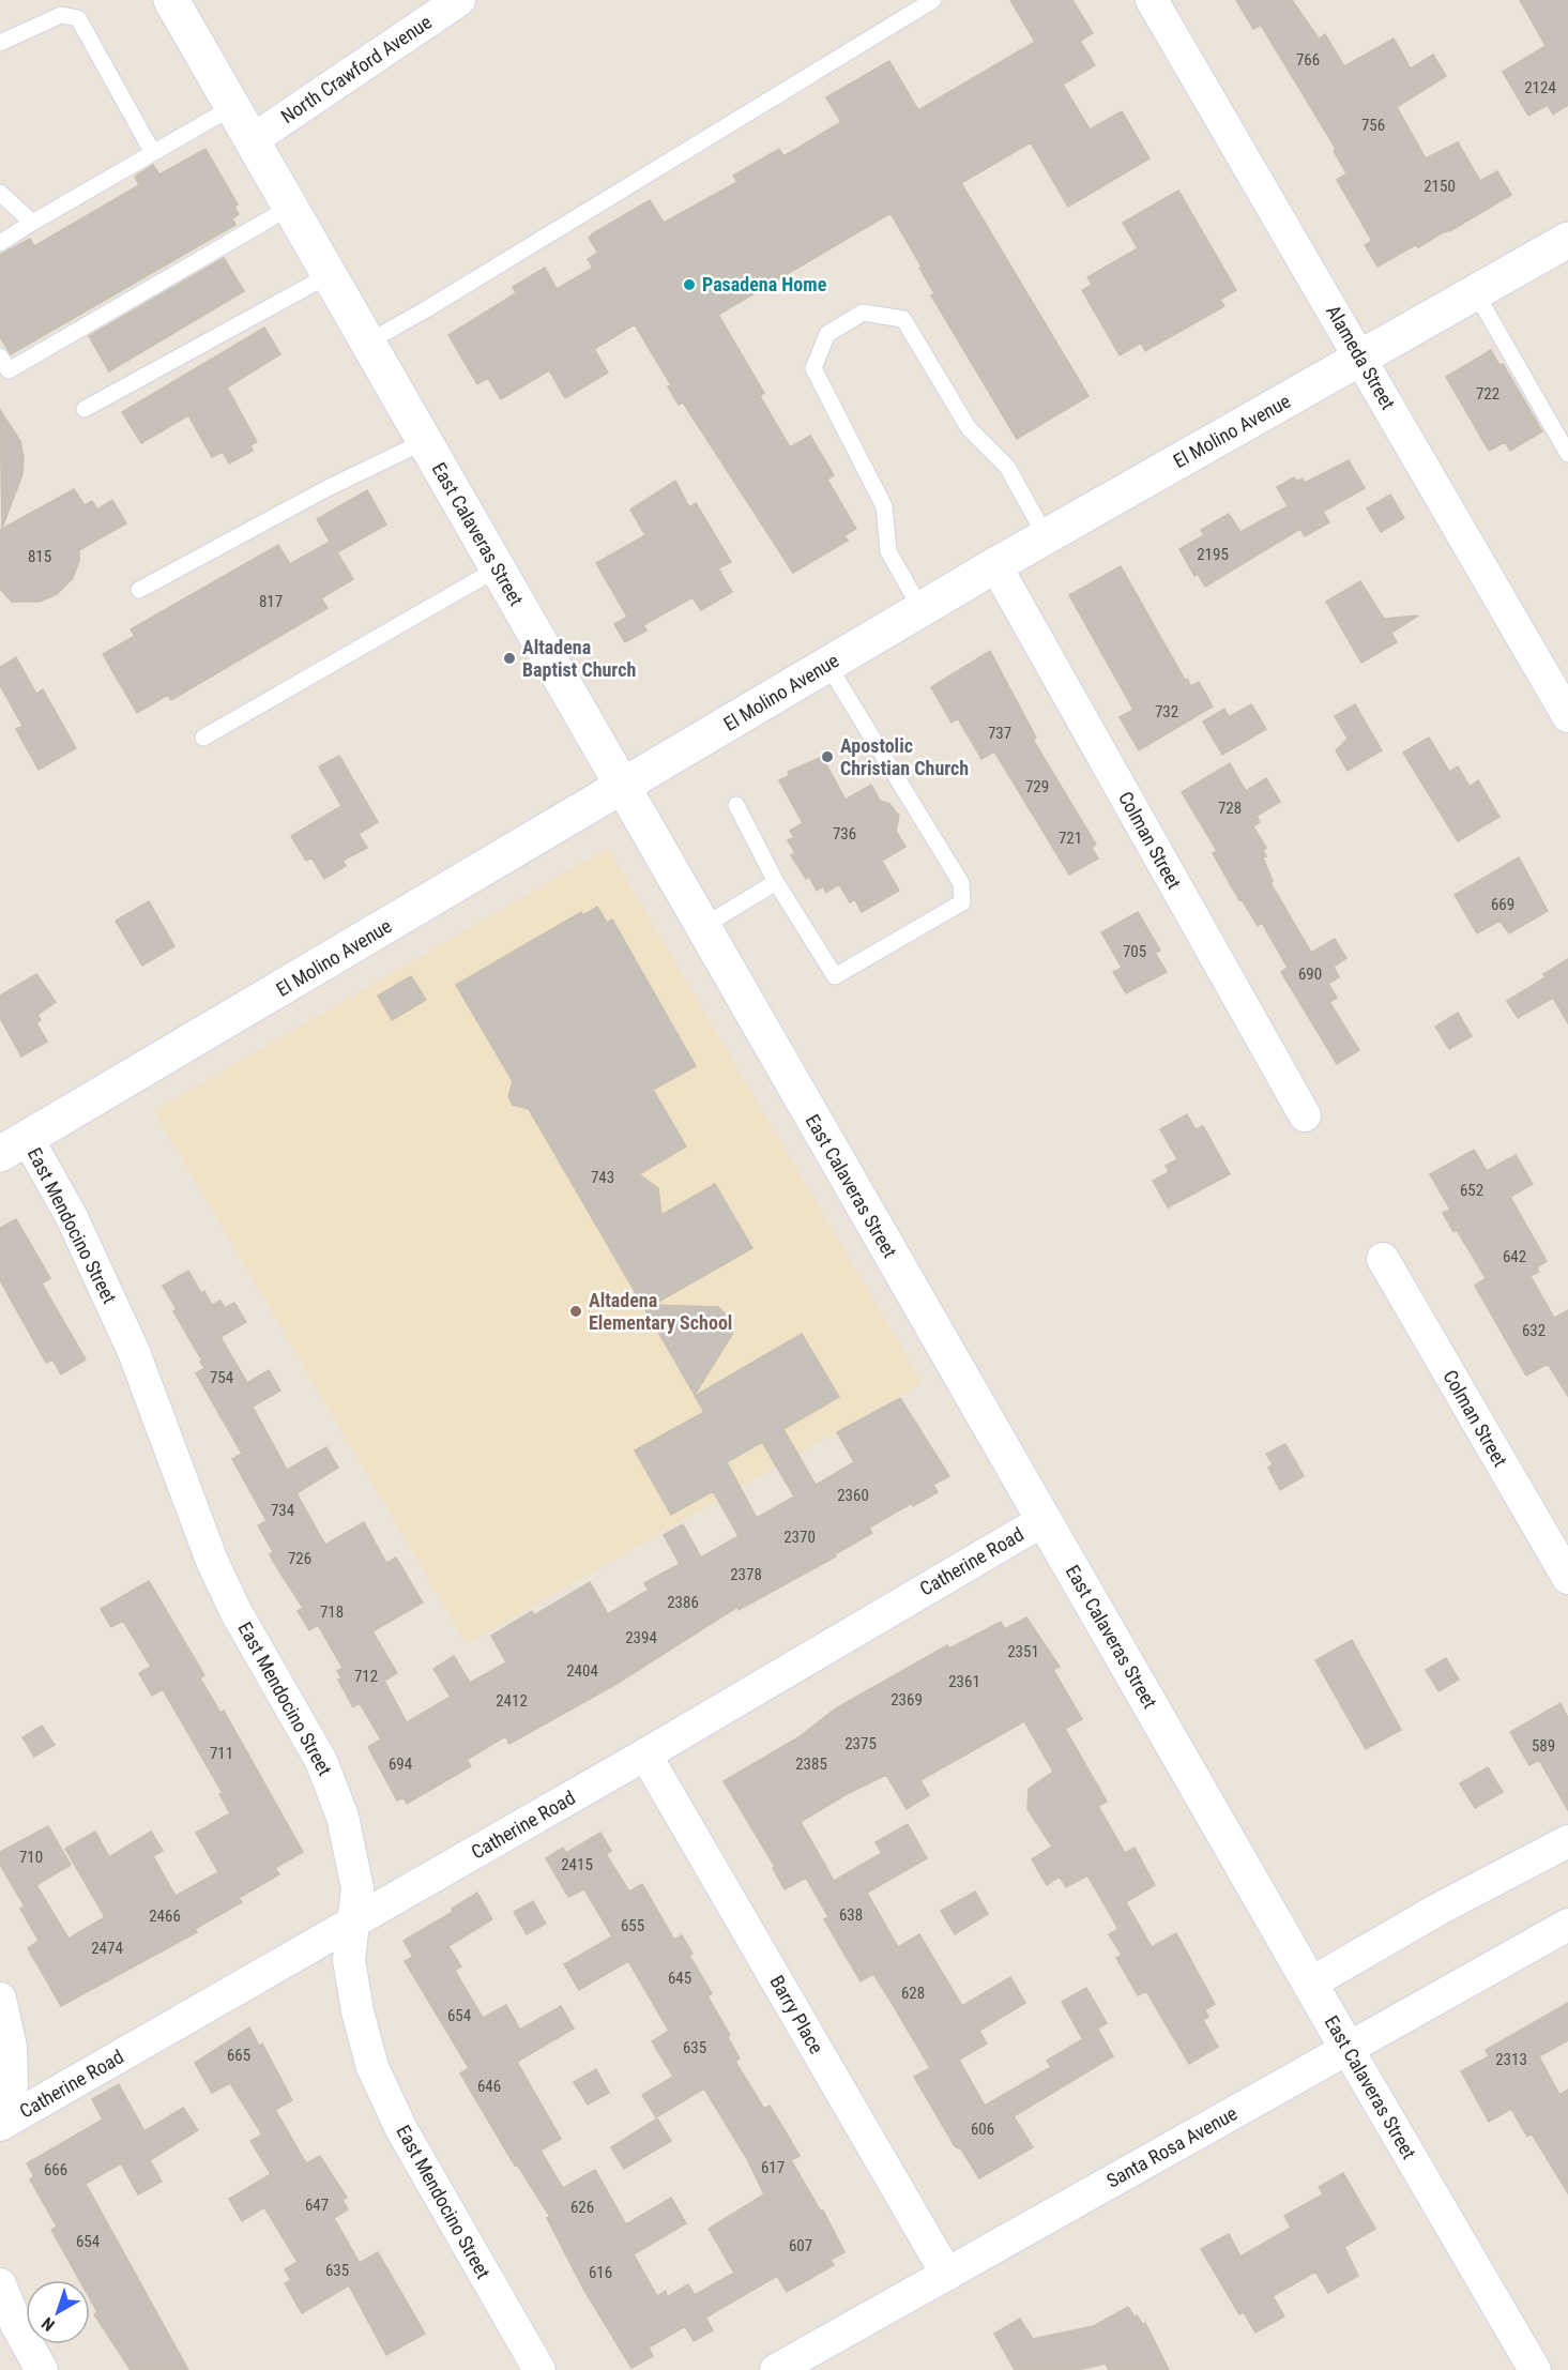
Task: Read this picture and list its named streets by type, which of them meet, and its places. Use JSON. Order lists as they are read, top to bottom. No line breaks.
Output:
{"streets":{"street":["North Crawford Avenue","Alameda Street","El Molino Avenue","East Calaveras Street","Colman Street","East Mendocino Street","Catherine Road","Barry Place","Santa Rosa Avenue"]},"crossings":[["North Crawford Avenue","East Calaveras Street"],["Alameda Street","El Molino Avenue"],["El Molino Avenue","East Calaveras Street"],["El Molino Avenue","Colman Street"],["El Molino Avenue","East Mendocino Street"],["East Calaveras Street","Catherine Road"],["East Calaveras Street","Santa Rosa Avenue"],["East Mendocino Street","Catherine Road"],["Catherine Road","Barry Place"],["Barry Place","Santa Rosa Avenue"]],"places":["Pasadena Home","Altadena Baptist Church","Apostolic Christian Church","Altadena Elementary School"],"house_numbers":["766","2124","756","2150","722","2195","815","817","732","737","729","728","736","721","669","705","690","743","652","642","632","754","2360","734","2370","726","2378","2386","718","2394","2351","2404","712","2361","2369","2412","2375","589","711","694","2385","710","2415","638","2466","655","2474","645","628","654","635","665","2313","646","606","617","666","647","626","654","607","635","616"],"north":"bottom left"}
